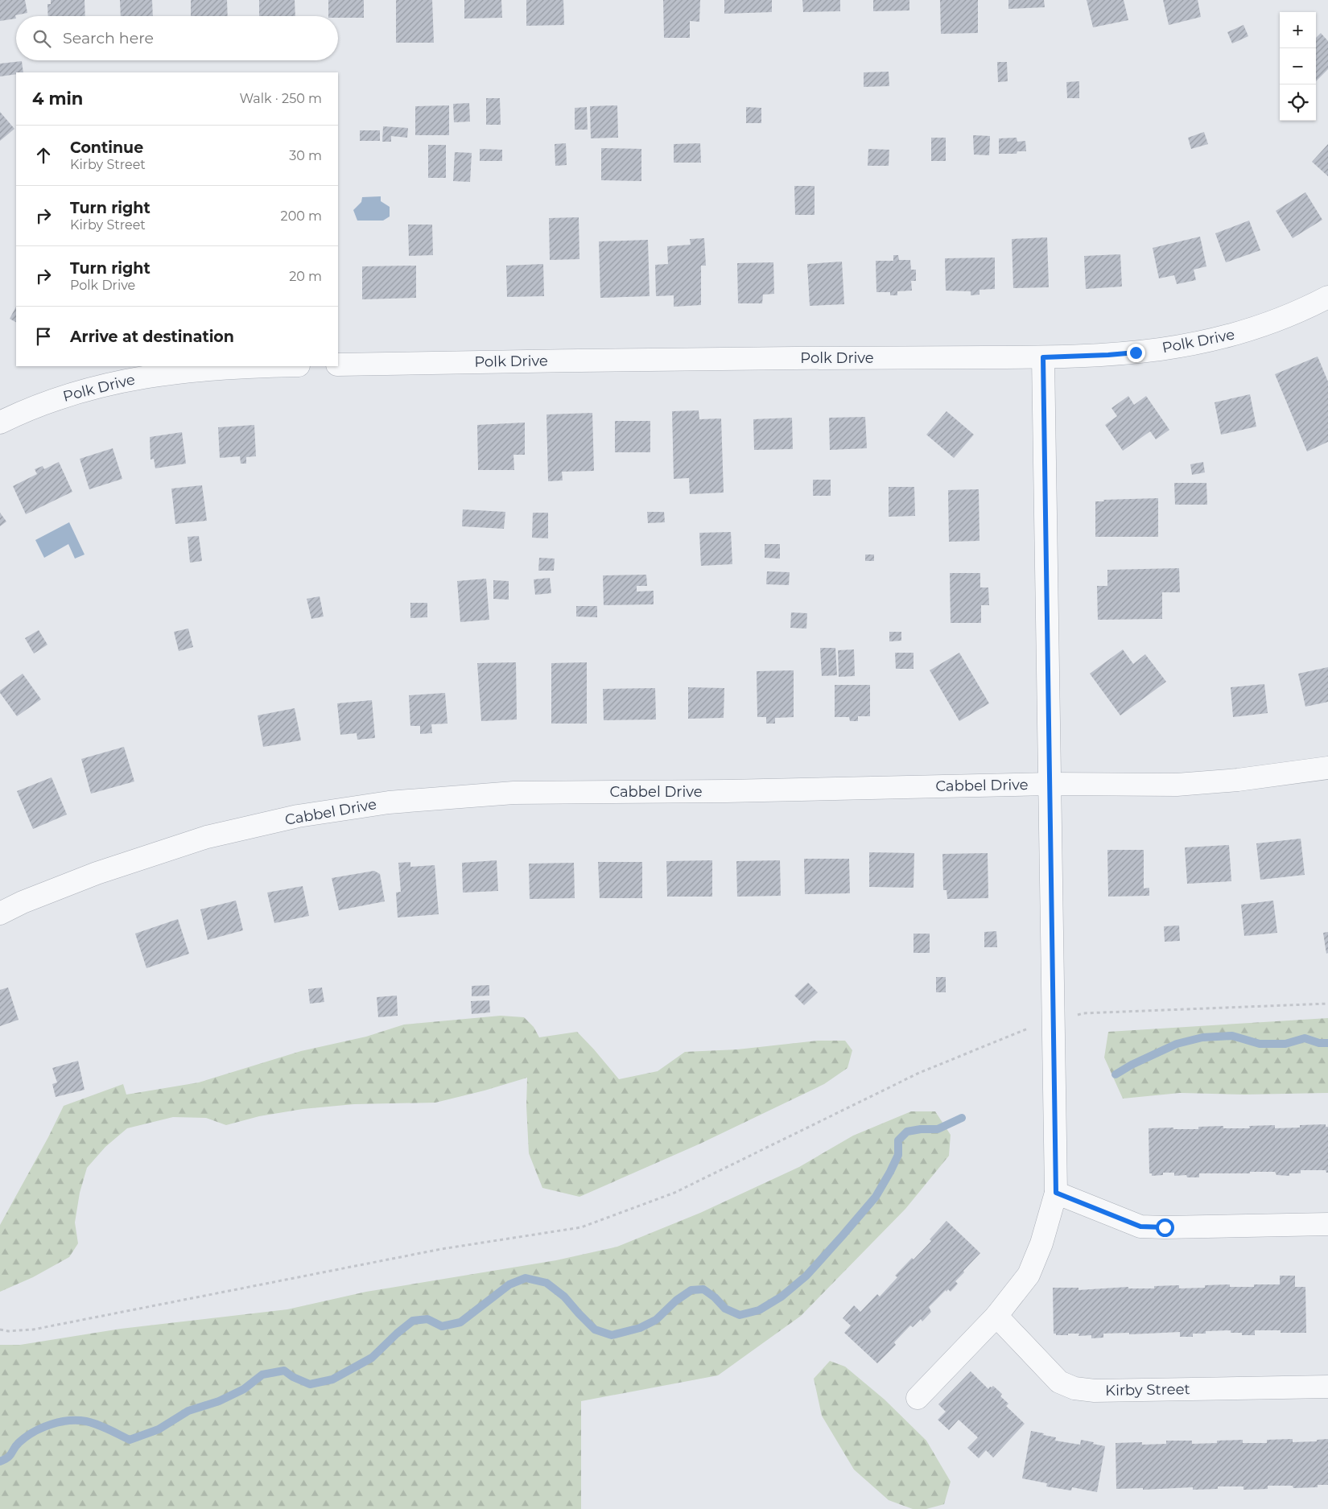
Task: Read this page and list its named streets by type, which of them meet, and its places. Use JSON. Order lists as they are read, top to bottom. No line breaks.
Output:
{"streets":{"street":["Polk Drive","Cabbel Drive","Kirby Street"]},"page":{"map_buttons":["+","−"],"search":"Search here","heading":["4 min","Walk · 250 m"],"list":[["Continue","Kirby Street","30 m"],["Turn right","Kirby Street","200 m"],["Turn right","Polk Drive","20 m"],"Arrive at destination"]}}
